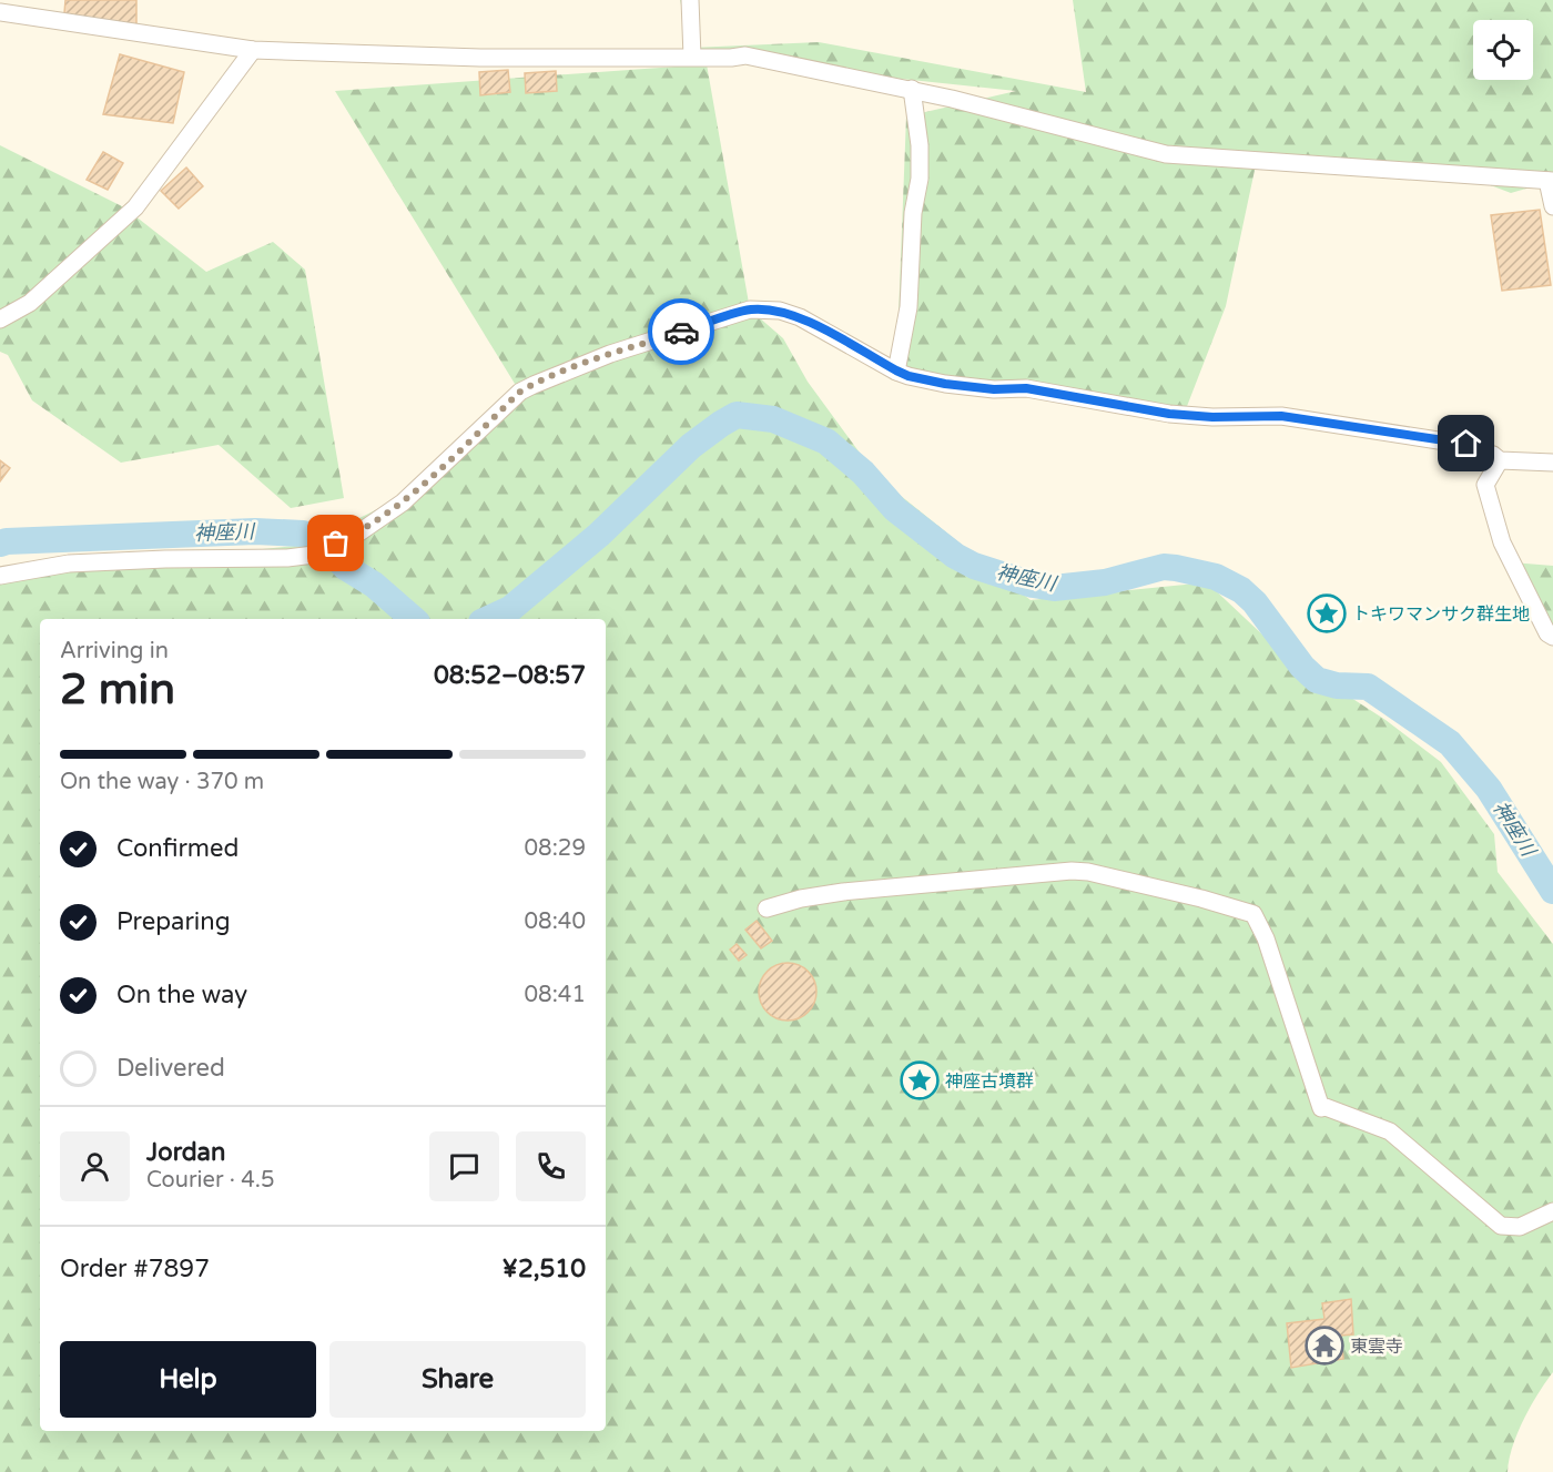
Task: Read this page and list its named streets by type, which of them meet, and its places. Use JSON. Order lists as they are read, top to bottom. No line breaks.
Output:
{"water":["神座川"],"places":{"place":["トキワマンサク群生地","神座古墳群"],"temple":["東雲寺"]},"page":{"heading":["2 min","Arriving in","08:52–08:57"],"panel":["Jordan","Courier · 4.5","Order #7897","¥2,510"],"bar":"On the way · 370 m","list":[["Confirmed","08:29"],["Preparing","08:40"],["On the way","08:41"],"Delivered"],"buttons":["Help","Share"]}}
